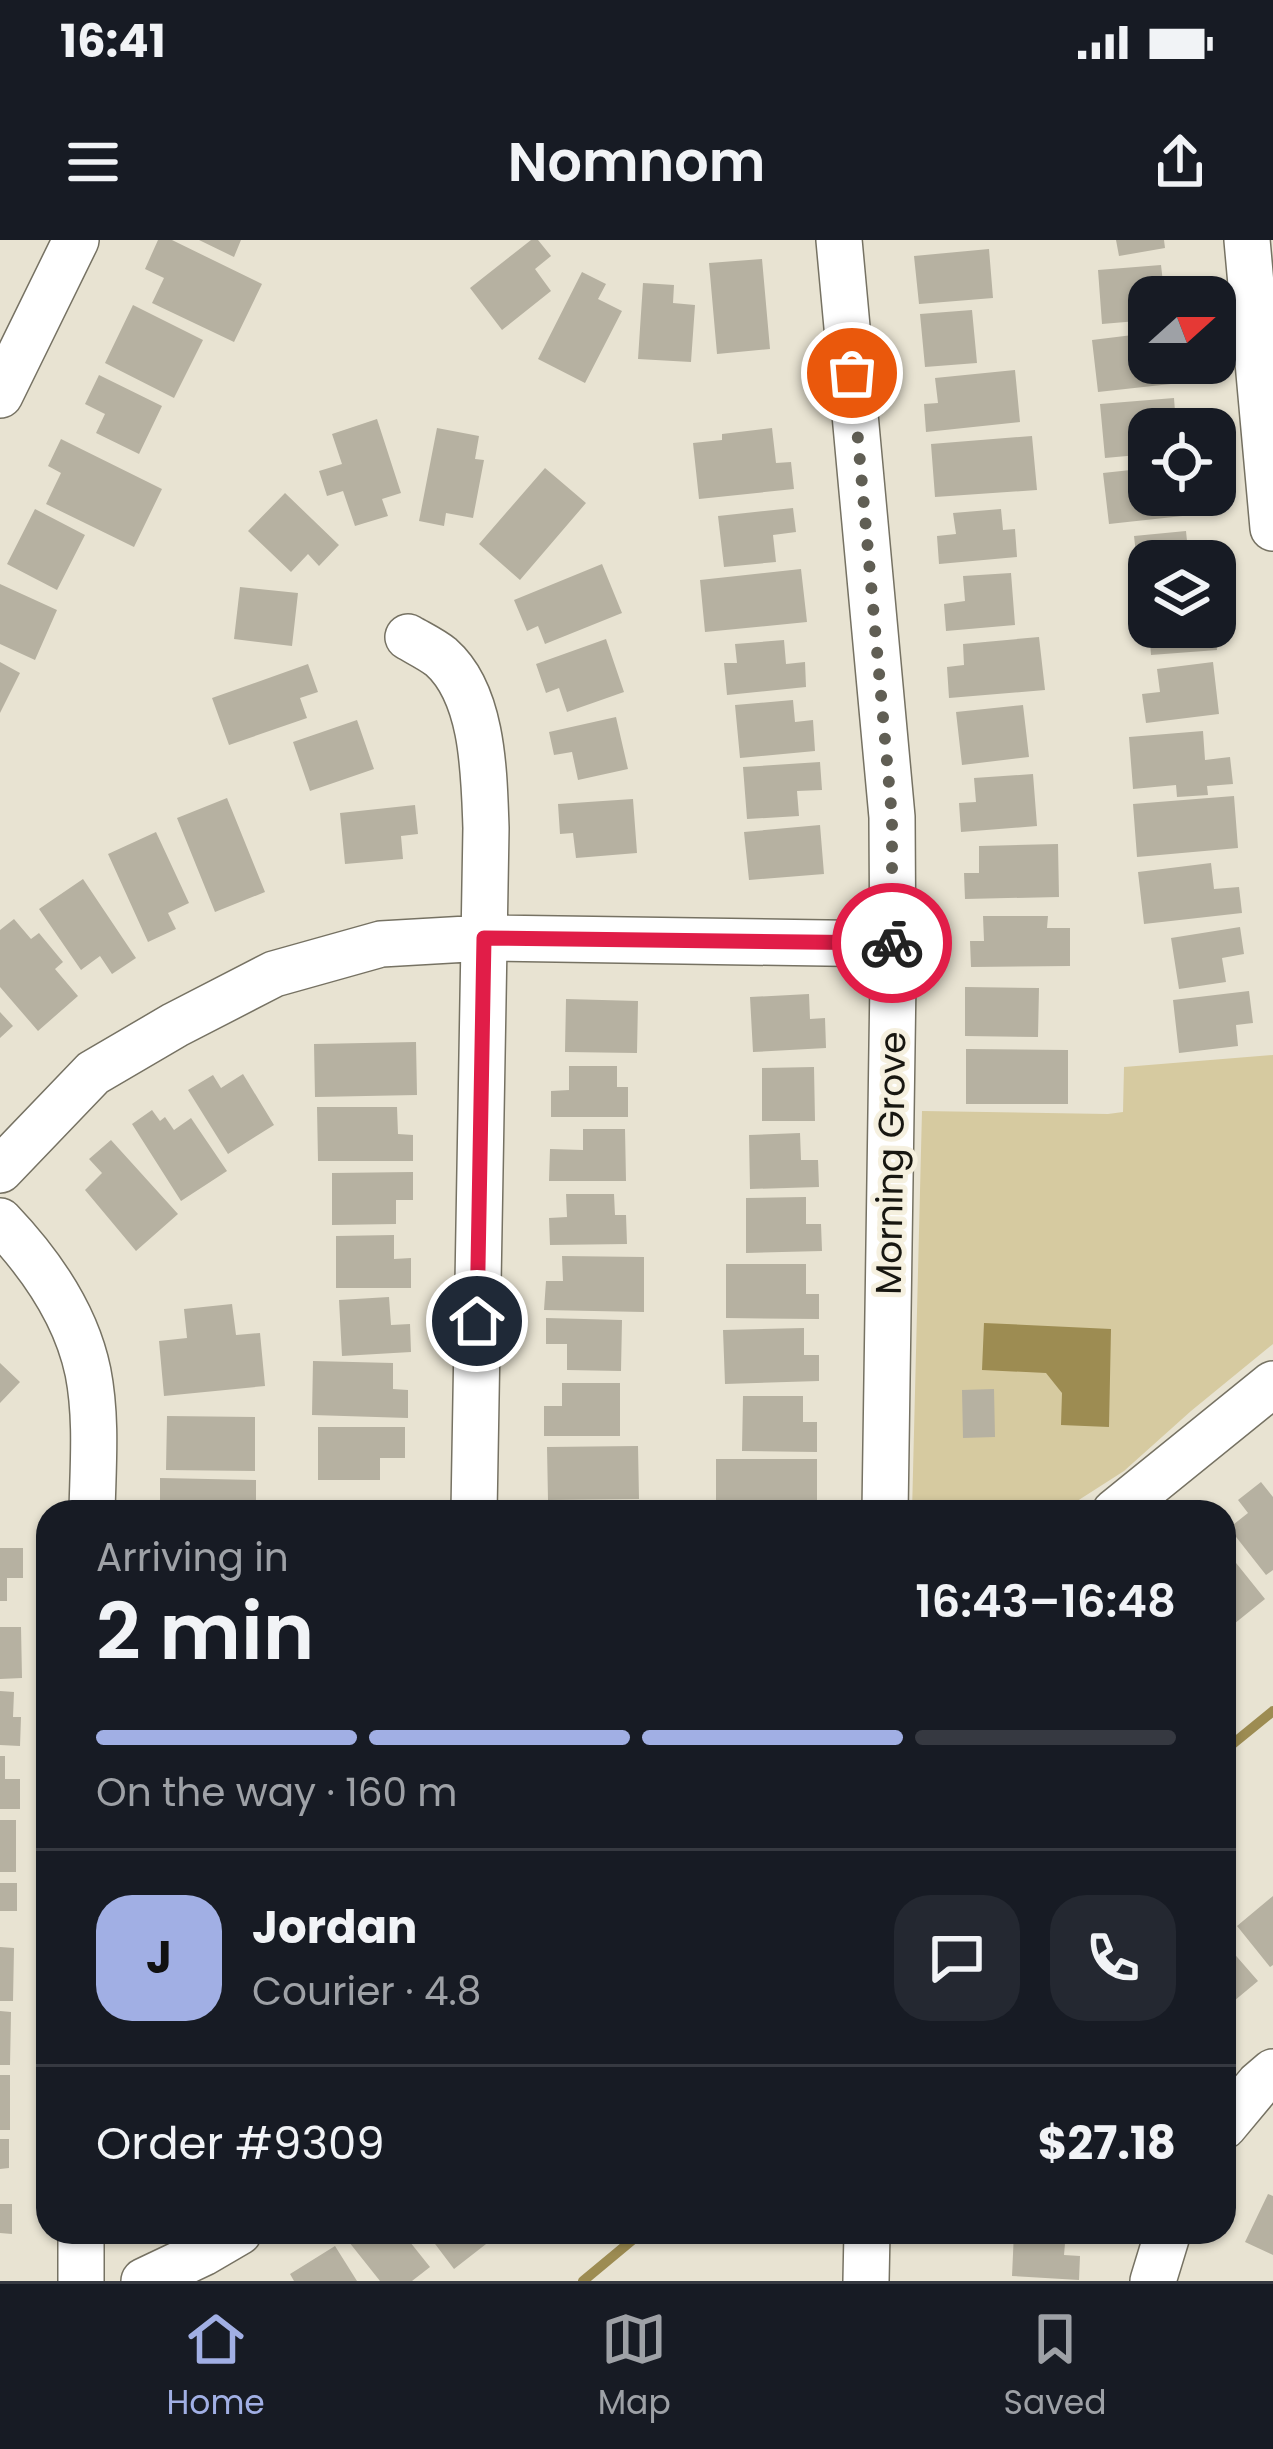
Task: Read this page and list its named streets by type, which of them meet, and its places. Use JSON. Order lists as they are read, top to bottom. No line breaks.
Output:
{"streets":{"street":["Morning Grove"]},"north":"right","page":{"status":"16:41","header":"Nomnom","heading":["2 min","Arriving in","16:43–16:48"],"panel":["Jordan","Courier · 4.8","Order #9309","$27.18"],"bar":"On the way · 160 m","round":"J","tabs":["Home","Map","Saved"]}}
